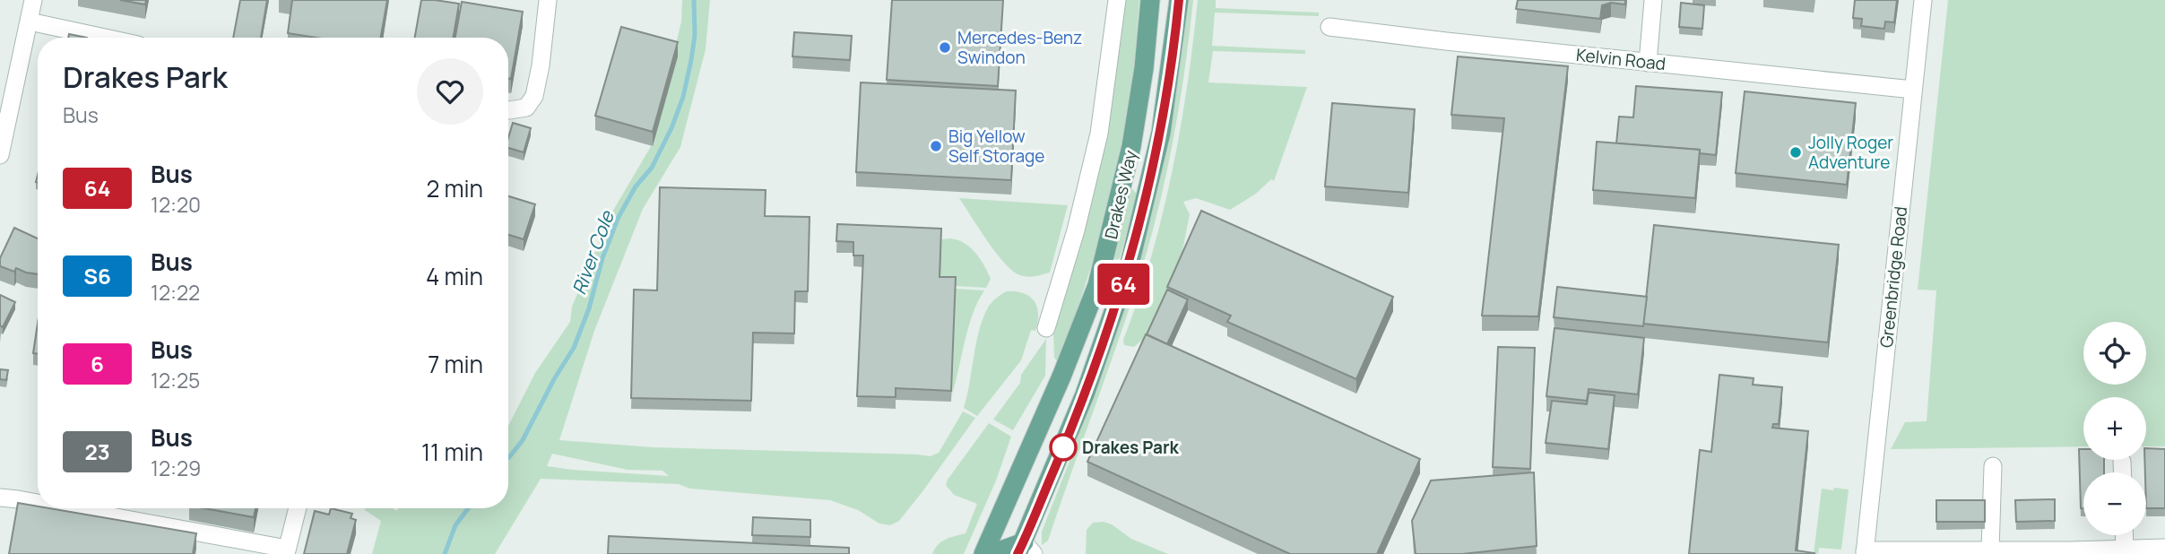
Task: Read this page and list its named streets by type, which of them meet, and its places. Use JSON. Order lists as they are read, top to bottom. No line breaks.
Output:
{"streets":{"main road":["Drakes Way"],"street":["Kelvin Road","Greenbridge Road"]},"crossings":[["Kelvin Road","Greenbridge Road"]],"water":["River Cole"],"places":["Mercedes-Benz Swindon","Big Yellow Self Storage","Jolly Roger Adventure","Drakes Park"],"lines":["bus line 64"],"page":{"on_map":"64","heading":["Drakes Park","Bus"],"list":[{"mark":"64","name":"Bus","note":"12:20","value":"2 min"},{"mark":"S6","name":"Bus","note":"12:22","value":"4 min"},{"mark":"6","name":"Bus","note":"12:25","value":"7 min"},{"mark":"23","name":"Bus","note":"12:29","value":"11 min"}],"map_buttons":["+","−"]}}
